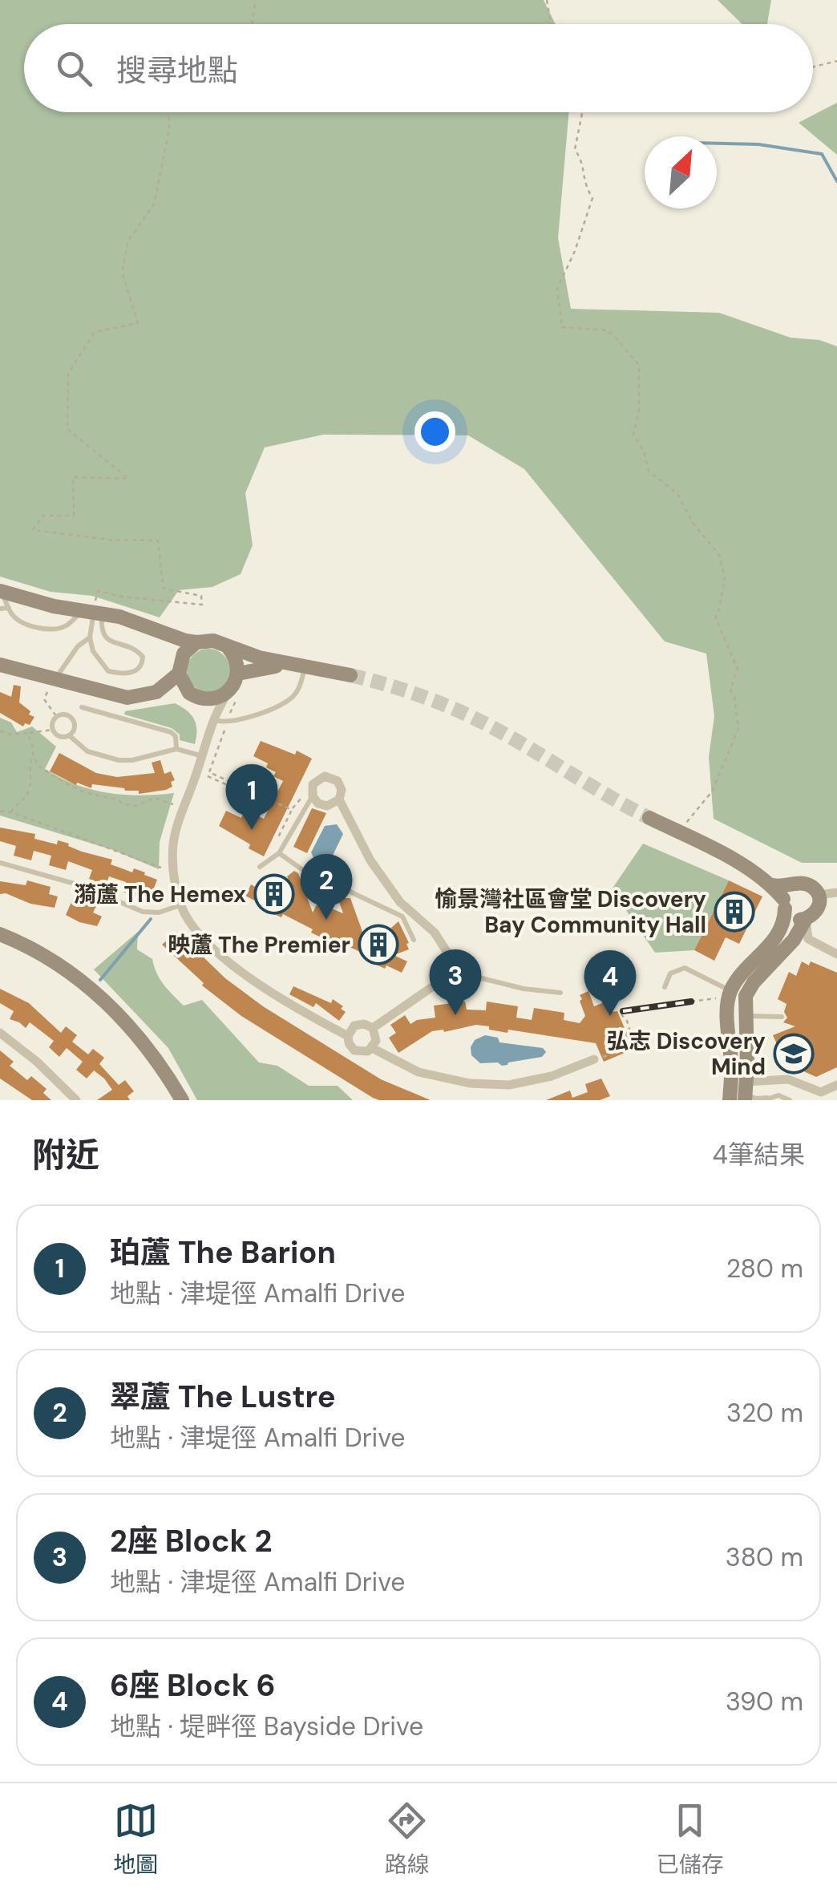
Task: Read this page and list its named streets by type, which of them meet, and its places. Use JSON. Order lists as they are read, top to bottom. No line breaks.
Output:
{"places":{"building":["漪蘆 The Hemex","愉景灣社區會堂 Discovery Bay Community Hall","映蘆 The Premier"],"school or university":["弘志 Discovery Mind"]},"north":"top right","page":{"search":"搜尋地點","pins":["1","2","3","4"],"heading":["附近","4筆結果"],"list":[{"mark":"1","name":"珀蘆 The Barion","note":"地點 · 津堤徑 Amalfi Drive","value":"280 m"},{"mark":"2","name":"翠蘆 The Lustre","note":"地點 · 津堤徑 Amalfi Drive","value":"320 m"},{"mark":"3","name":"2座 Block 2","note":"地點 · 津堤徑 Amalfi Drive","value":"380 m"},{"mark":"4","name":"6座 Block 6","note":"地點 · 堤畔徑 Bayside Drive","value":"390 m"}],"nav":["地圖","路線","已儲存"]}}
